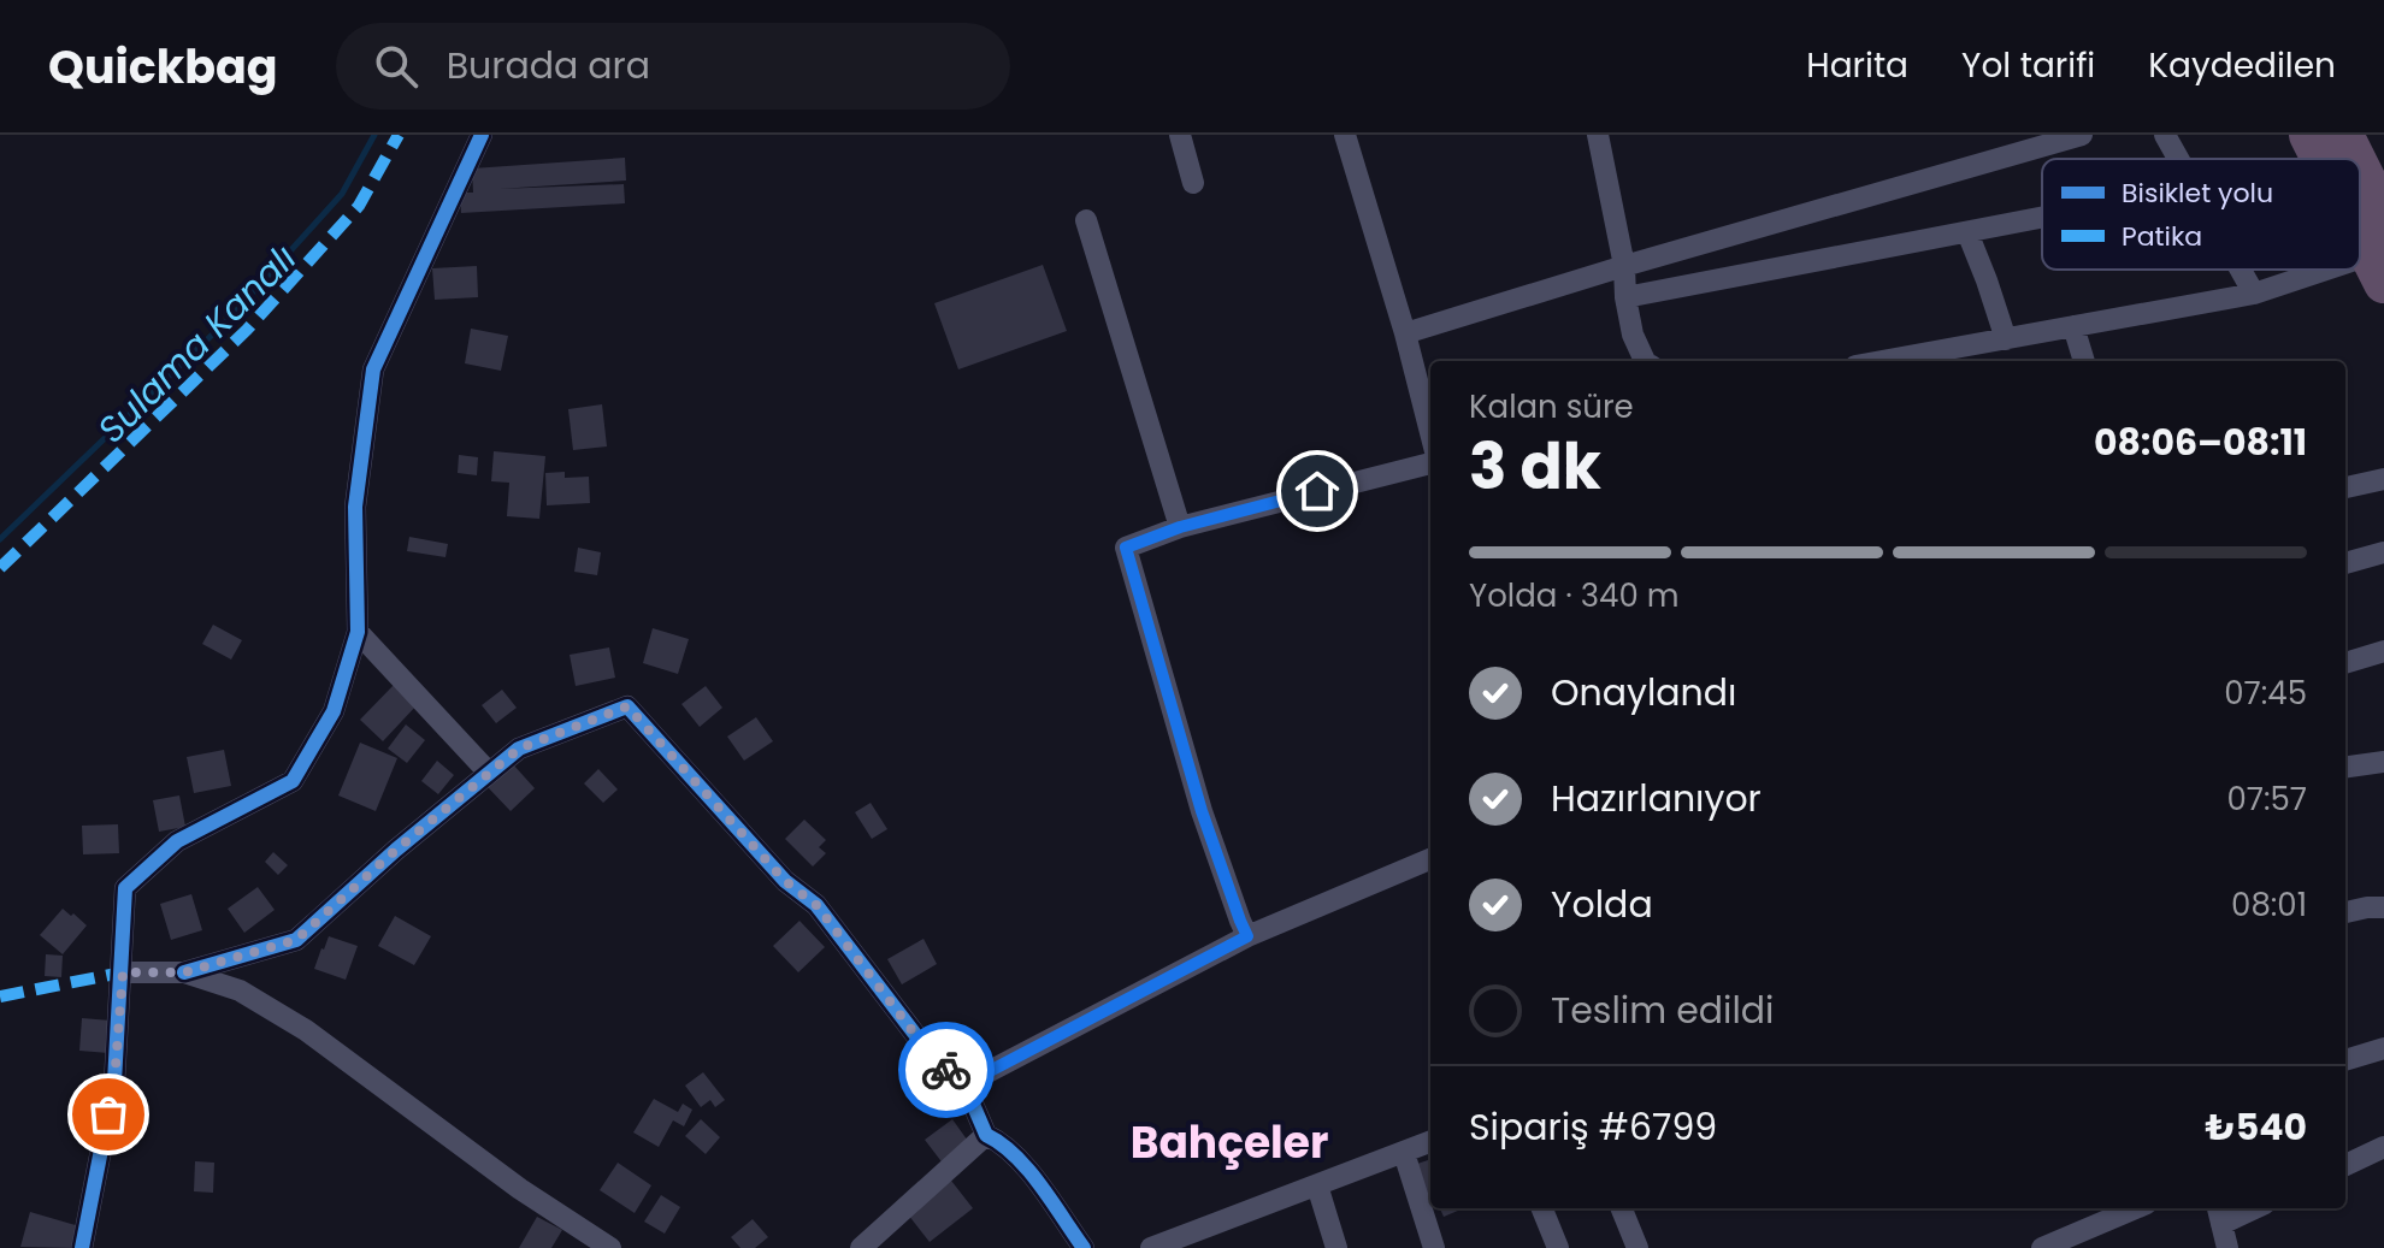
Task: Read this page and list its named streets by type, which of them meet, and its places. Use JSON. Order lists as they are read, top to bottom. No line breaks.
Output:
{"districts":["Bahçeler"],"water":["Sulama Kanalı"],"legend":["Bisiklet yolu","Patika"],"page":{"header":"Quickbag","search":"Burada ara","nav":["Harita","Yol tarifi","Kaydedilen"],"heading":["3 dk","Kalan süre","08:06–08:11"],"panel":["Sipariş #6799","₺540"],"bar":"Yolda · 340 m","list":[["Onaylandı","07:45"],["Hazırlanıyor","07:57"],["Yolda","08:01"],"Teslim edildi"]}}
